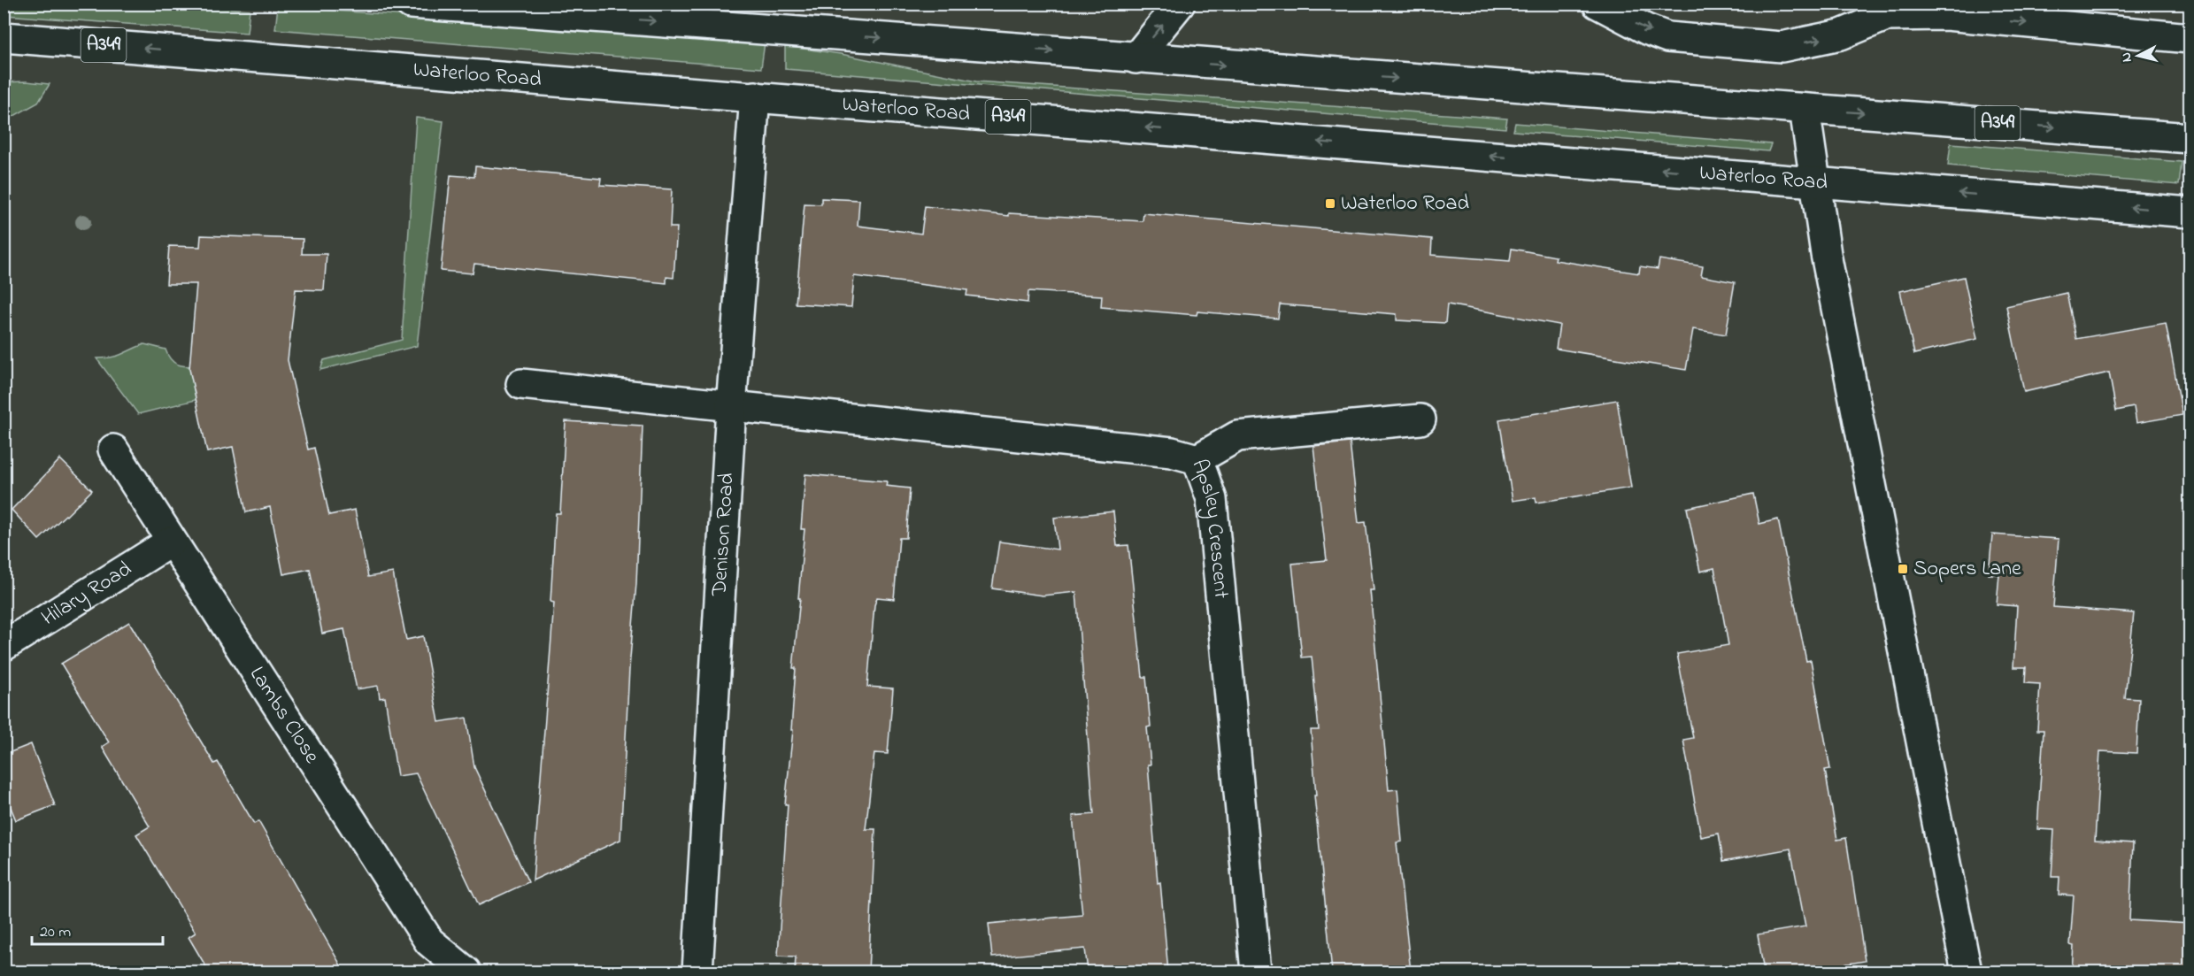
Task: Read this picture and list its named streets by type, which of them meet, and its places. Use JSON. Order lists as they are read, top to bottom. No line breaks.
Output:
{"streets":{"main road":["A349","Waterloo Road","Apsley Crescent","Denison Road","Hilary Road","Lambs Close"]},"crossings":[["Waterloo Road","Denison Road"],["Apsley Crescent","Denison Road"],["Hilary Road","Lambs Close"]],"places":{"transit":["Waterloo Road","Sopers Lane"]},"scale_bar":"20 m","north":"left"}
